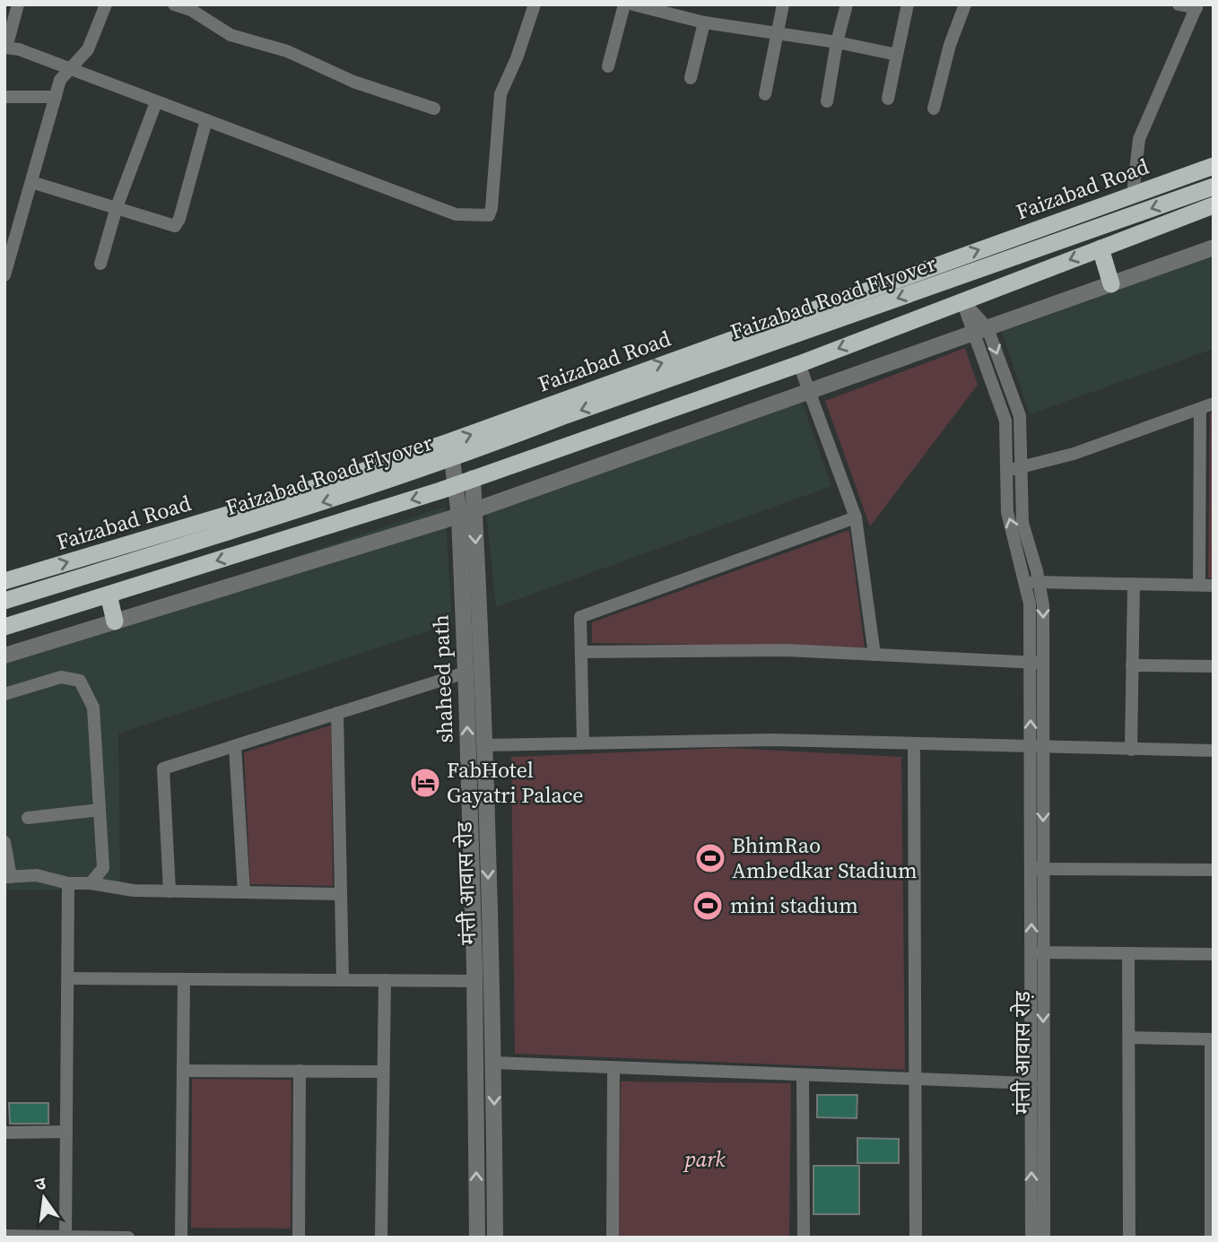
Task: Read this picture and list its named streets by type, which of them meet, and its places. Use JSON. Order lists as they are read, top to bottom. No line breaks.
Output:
{"streets":{"highway":["Faizabad Road","Faizabad Road Flyover","मंत्ती आवास रोड"],"street":["shaheed path","मंत्ती आवास रोड़"]},"crossings":[["Faizabad Road Flyover","shaheed path"],["Faizabad Road Flyover","मंत्ती आवास रोड"],["shaheed path","मंत्ती आवास रोड"]],"one_way":["मंत्ती आवास रोड"],"parks":["park"],"places":{"hotel":["FabHotel Gayatri Palace"],"sports":["BhimRao Ambedkar Stadium","mini stadium"]},"north":"top"}
